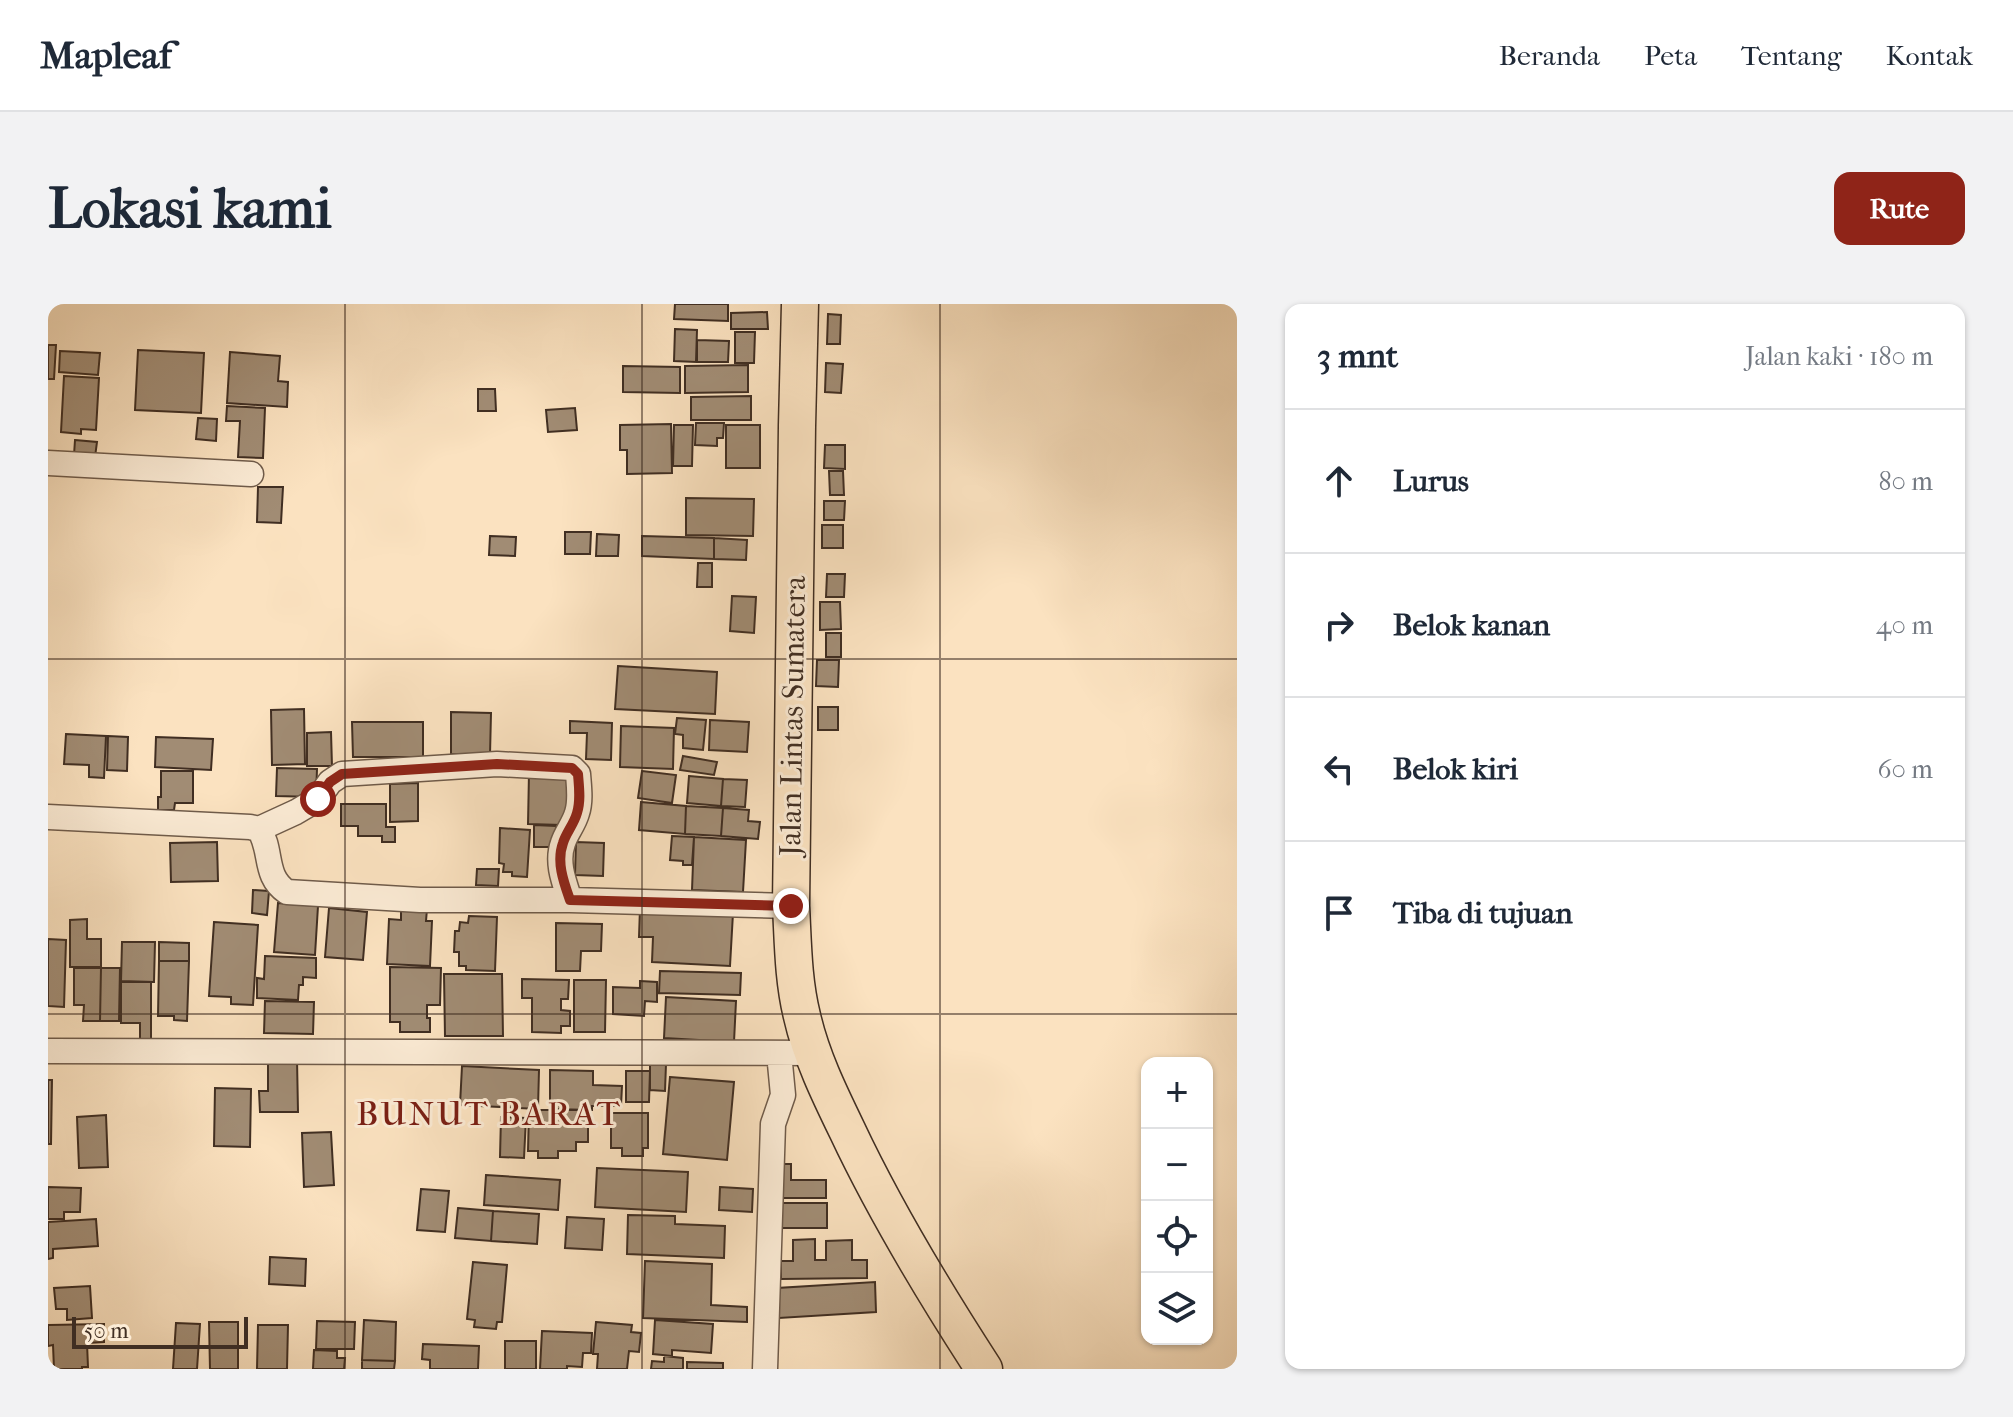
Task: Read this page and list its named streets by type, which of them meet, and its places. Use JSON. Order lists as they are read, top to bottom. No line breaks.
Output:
{"streets":{"highway":["Jalan Lintas Sumatera"]},"districts":["BUNUT BARAT"],"scale_bar":"50 m","page":{"header":"Mapleaf","nav":["Beranda","Peta","Tentang","Kontak"],"buttons":"Rute","title":"Lokasi kami","heading":["3 mnt","Jalan kaki · 180 m"],"list":[["Lurus","80 m"],["Belok kanan","40 m"],["Belok kiri","60 m"],"Tiba di tujuan"],"map_buttons":["+","−"],"scale":"50 m"}}
